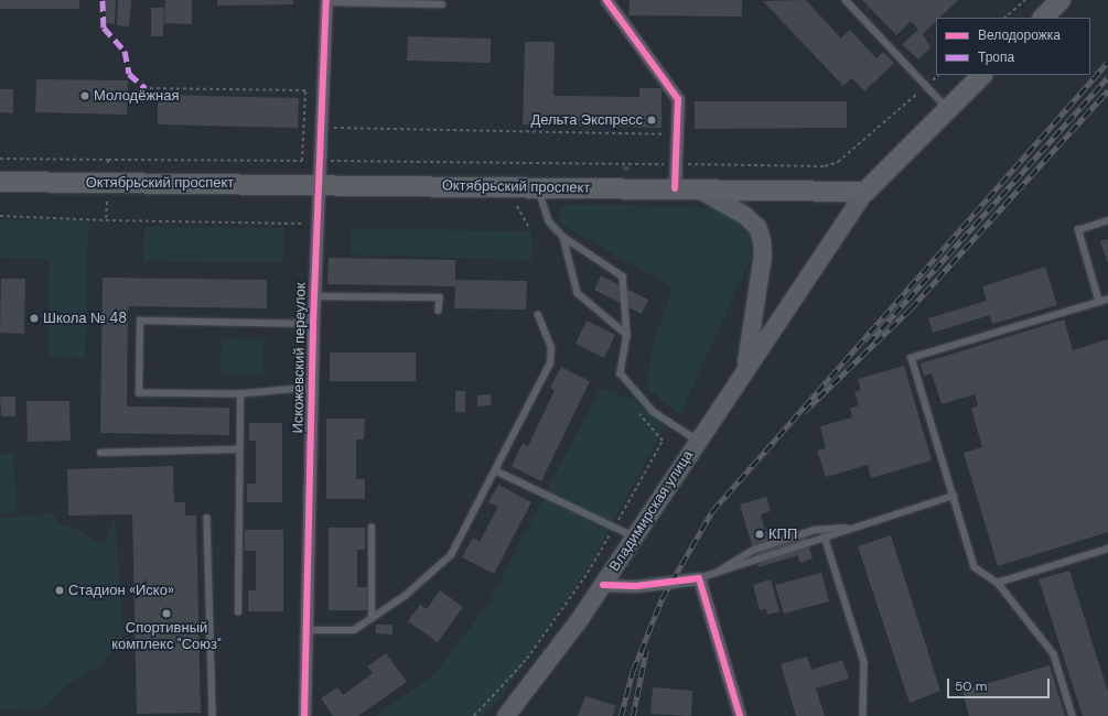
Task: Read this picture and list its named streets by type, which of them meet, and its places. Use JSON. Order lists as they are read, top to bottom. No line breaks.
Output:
{"streets":{"main road":["Октябрьский проспект","Владимирская улица"],"street":["Искожевский переулок"]},"crossings":[["Октябрьский проспект","Искожевский переулок"],["Октябрьский проспект","Владимирская улица"]],"places":["Молодёжная","Дельта Экспресс","Школа № 48","КПП","Стадион «Иско»","Спортивный комплекс \"Союз\""],"legend":["Велодорожка","Тропа"],"scale_bar":"50 m"}
